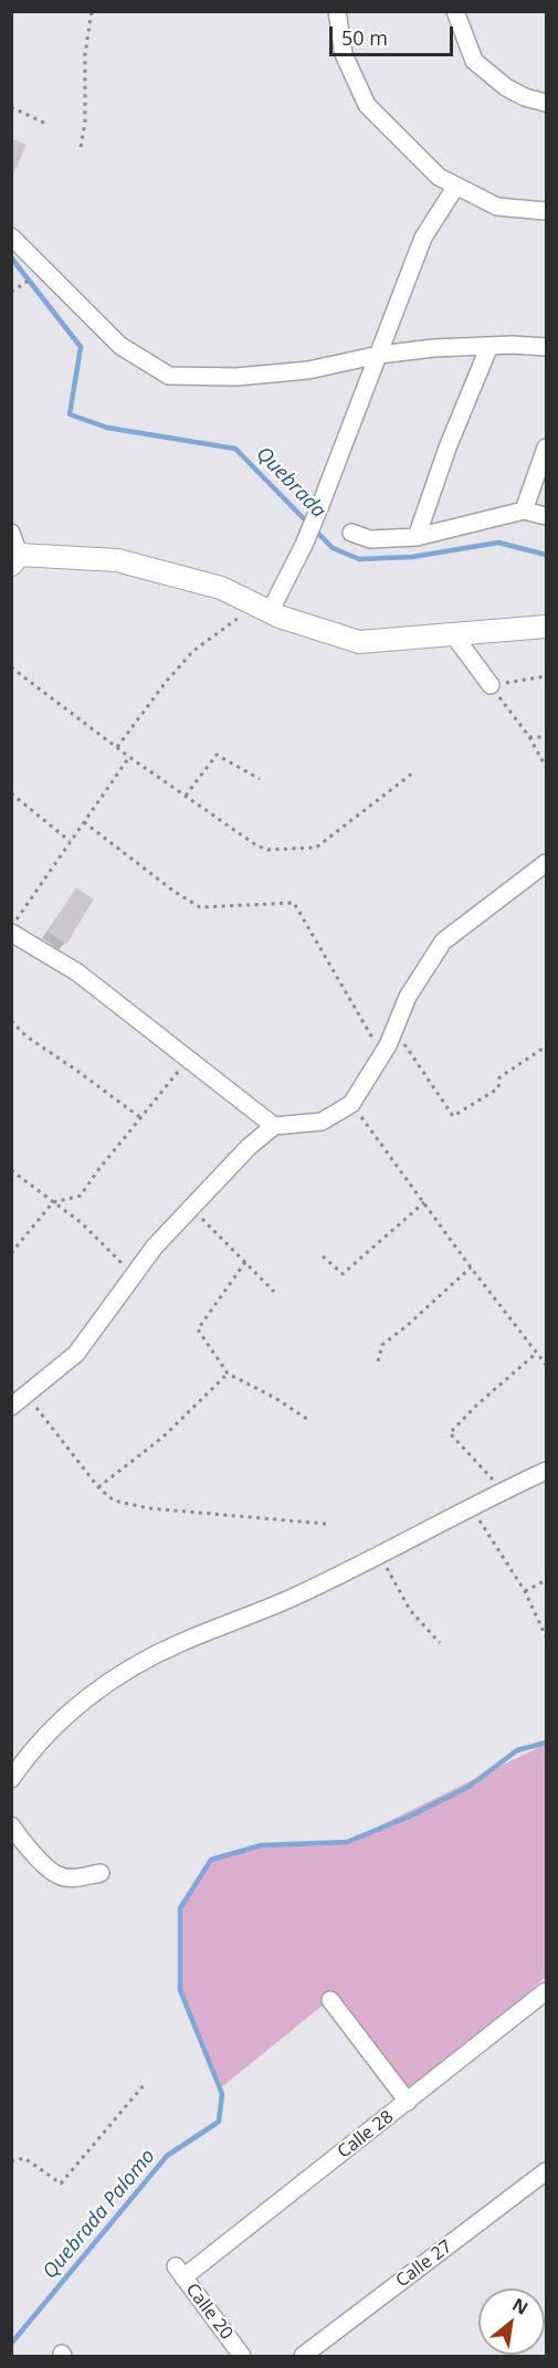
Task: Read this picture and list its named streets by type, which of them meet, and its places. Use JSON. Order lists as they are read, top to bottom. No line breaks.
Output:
{"streets":{"street":["Calle 28","Calle 27","Calle 20"]},"crossings":[["Calle 28","Calle 20"]],"water":["Quebrada","Quebrada Palomo"],"scale_bar":"50 m","north":"top right"}
